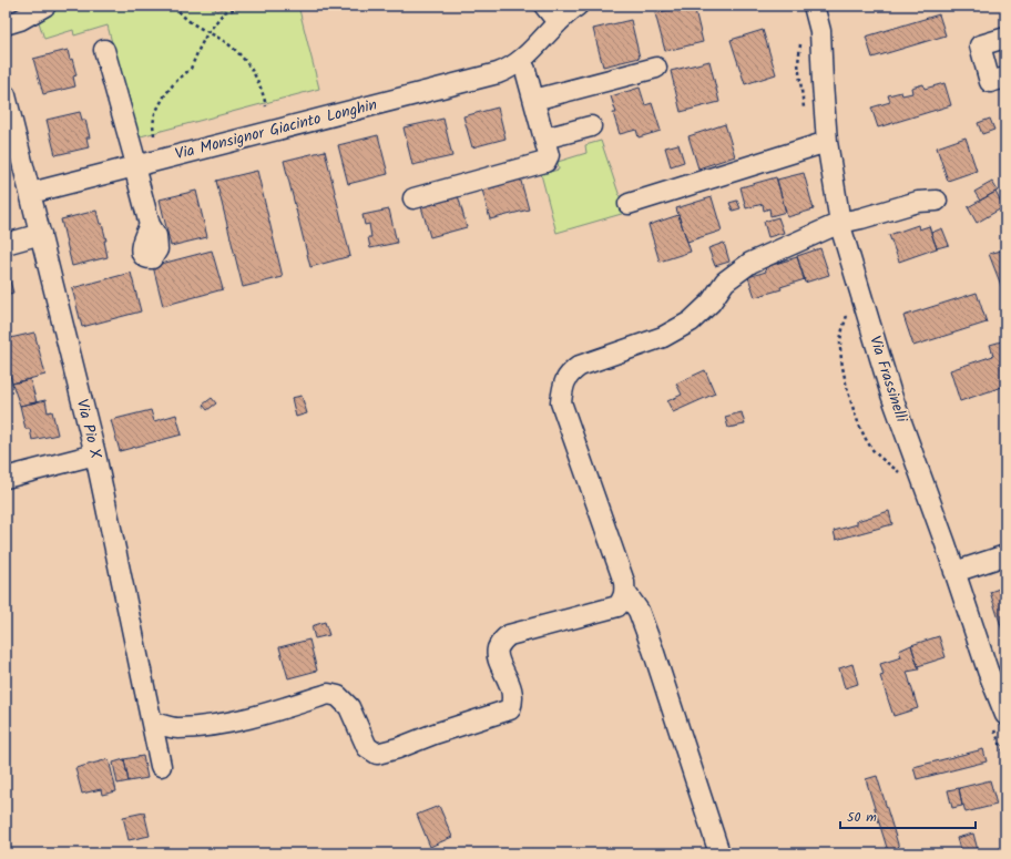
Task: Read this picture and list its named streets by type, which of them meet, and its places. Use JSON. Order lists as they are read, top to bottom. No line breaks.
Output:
{"streets":{"street":["Via Monsignor Giacinto Longhin","Via Frassinelli","Via Pio X"]},"crossings":[["Via Monsignor Giacinto Longhin","Via Pio X"]],"scale_bar":"50 m"}
